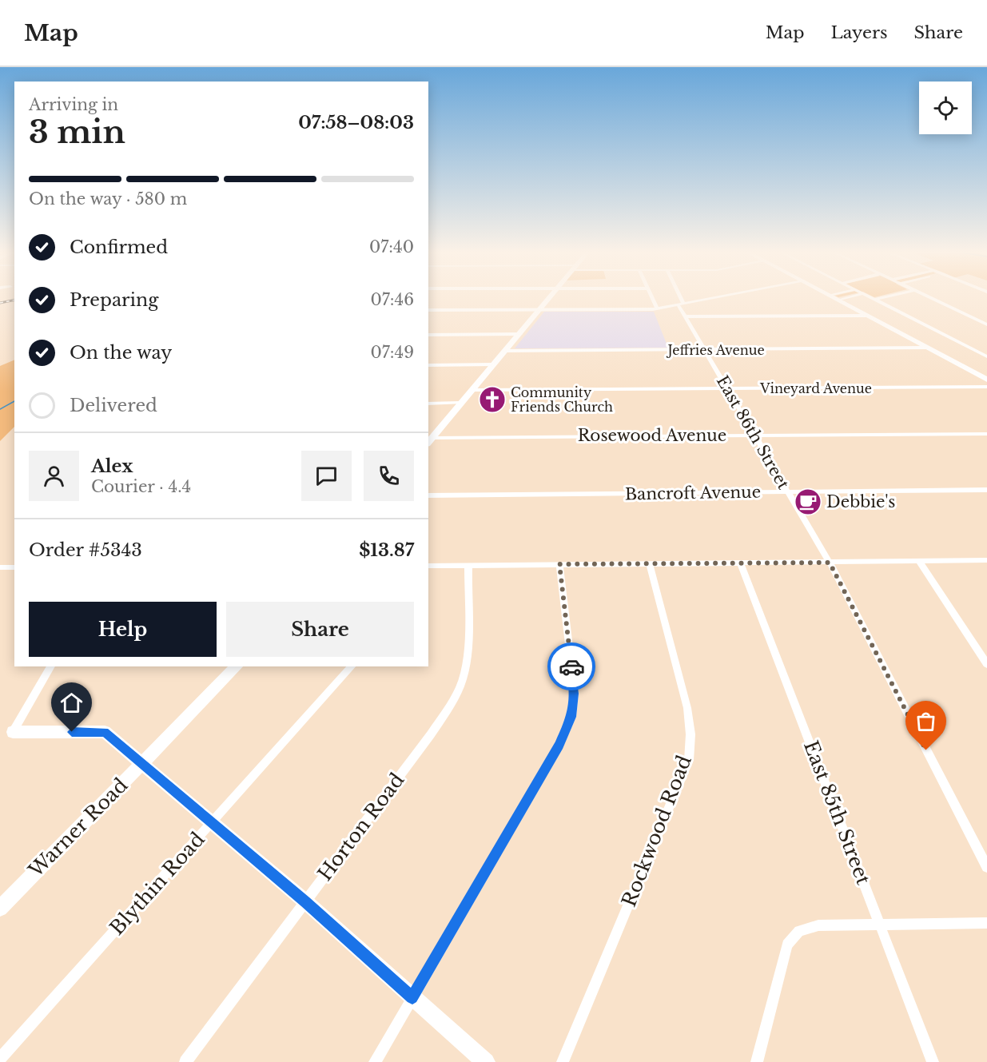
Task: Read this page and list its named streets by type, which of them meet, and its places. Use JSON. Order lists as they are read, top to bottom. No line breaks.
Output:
{"streets":{"main road":["Warner Road"],"street":["Jeffries Avenue","Vineyard Avenue","East 86th Street","Rosewood Avenue","Bancroft Avenue","East 85th Street","Horton Road","Rockwood Road","Blythin Road"]},"crossings":[["Jeffries Avenue","East 86th Street"],["Vineyard Avenue","East 86th Street"],["East 86th Street","Rosewood Avenue"],["East 86th Street","Bancroft Avenue"]],"places":{"church":["Community Friends Church"],"cafe":["Debbie's"]},"page":{"header":"Map","nav":["Map","Layers","Share"],"heading":["3 min","Arriving in","07:58–08:03"],"panel":["Alex","Courier · 4.4","Order #5343","$13.87"],"bar":"On the way · 580 m","list":[["Confirmed","07:40"],["Preparing","07:46"],["On the way","07:49"],"Delivered"],"buttons":["Help","Share"]}}
